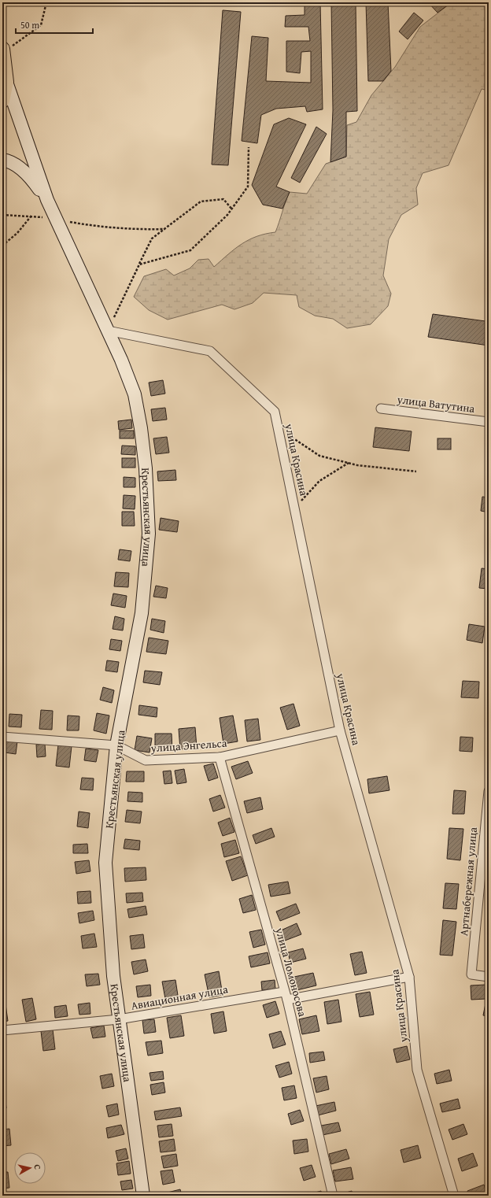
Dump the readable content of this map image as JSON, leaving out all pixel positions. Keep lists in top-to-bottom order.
{
  "streets": {
    "street": [
      "улица Ватутина",
      "улица Красина",
      "Крестьянская улица",
      "улица Энгельса",
      "Артнабережная улица",
      "улица Ломоносова",
      "Авиационная улица"
    ]
  },
  "crossings": [
    ["улица Красина", "Крестьянская улица"],
    ["улица Красина", "улица Энгельса"],
    ["улица Красина", "Авиационная улица"],
    ["Крестьянская улица", "улица Энгельса"],
    ["Крестьянская улица", "Авиационная улица"],
    ["улица Энгельса", "улица Ломоносова"],
    ["улица Ломоносова", "Авиационная улица"]
  ],
  "scale_bar": "50 m",
  "north": "right"
}
